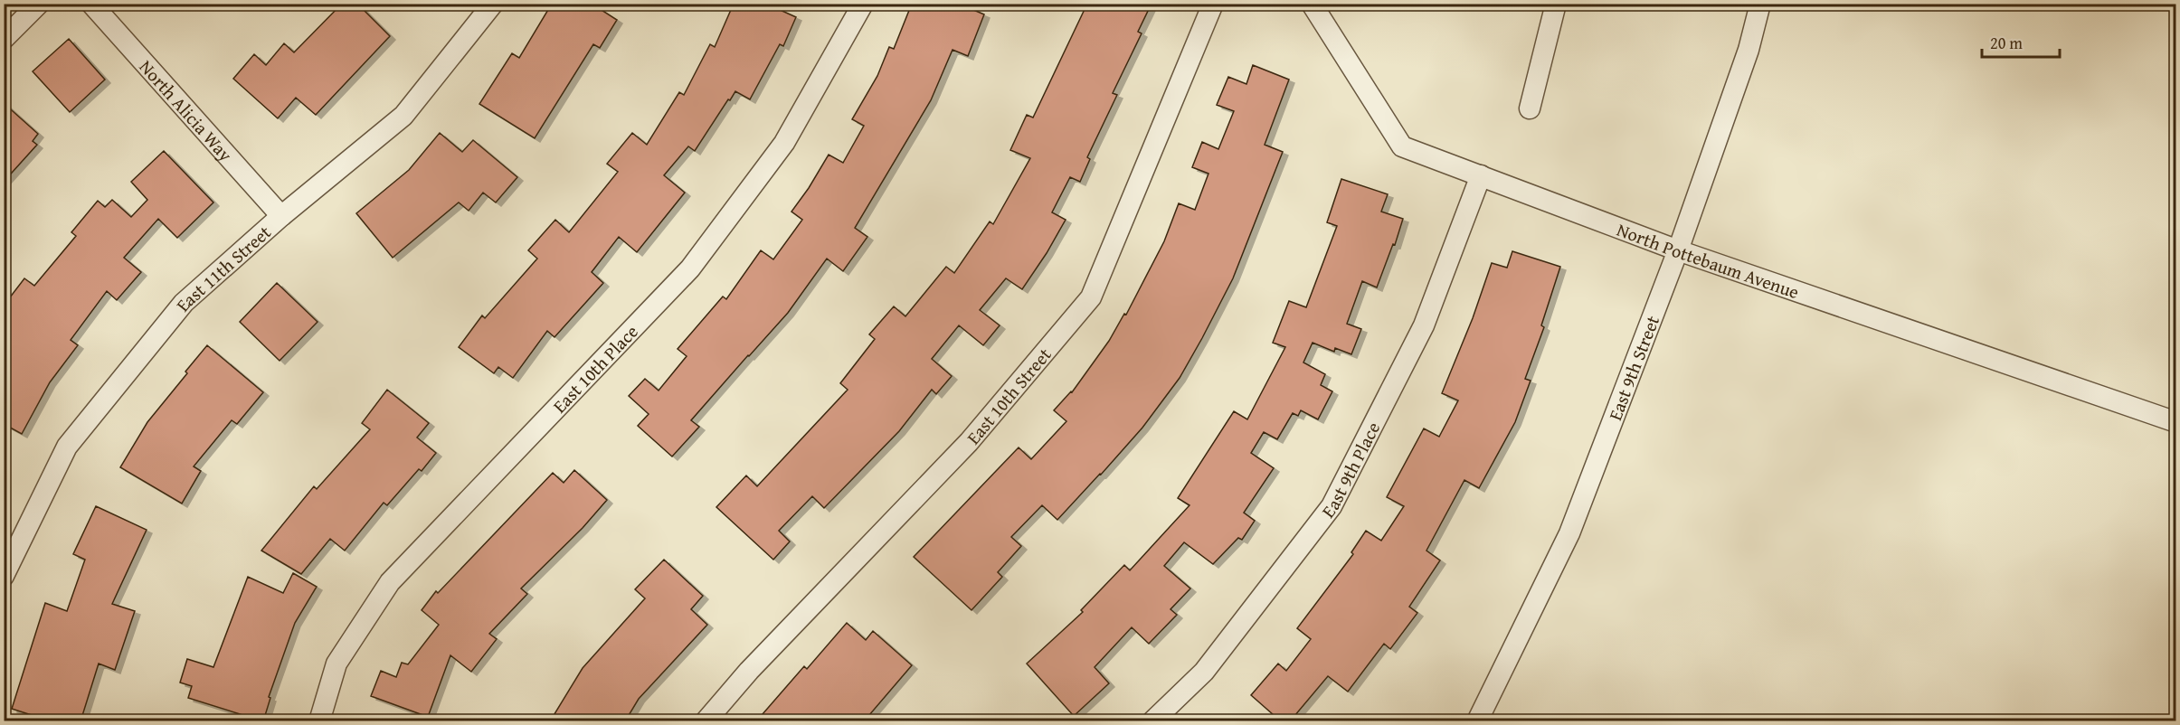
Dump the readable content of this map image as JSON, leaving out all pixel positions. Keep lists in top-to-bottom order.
{
  "streets": {
    "street": [
      "North Alicia Way",
      "North Pottebaum Avenue",
      "East 11th Street",
      "East 10th Place",
      "East 9th Street",
      "East 10th Street",
      "East 9th Place"
    ]
  },
  "crossings": [
    ["North Alicia Way", "East 11th Street"],
    ["North Pottebaum Avenue", "East 9th Street"],
    ["North Pottebaum Avenue", "East 9th Place"]
  ],
  "scale_bar": "20 m"
}
